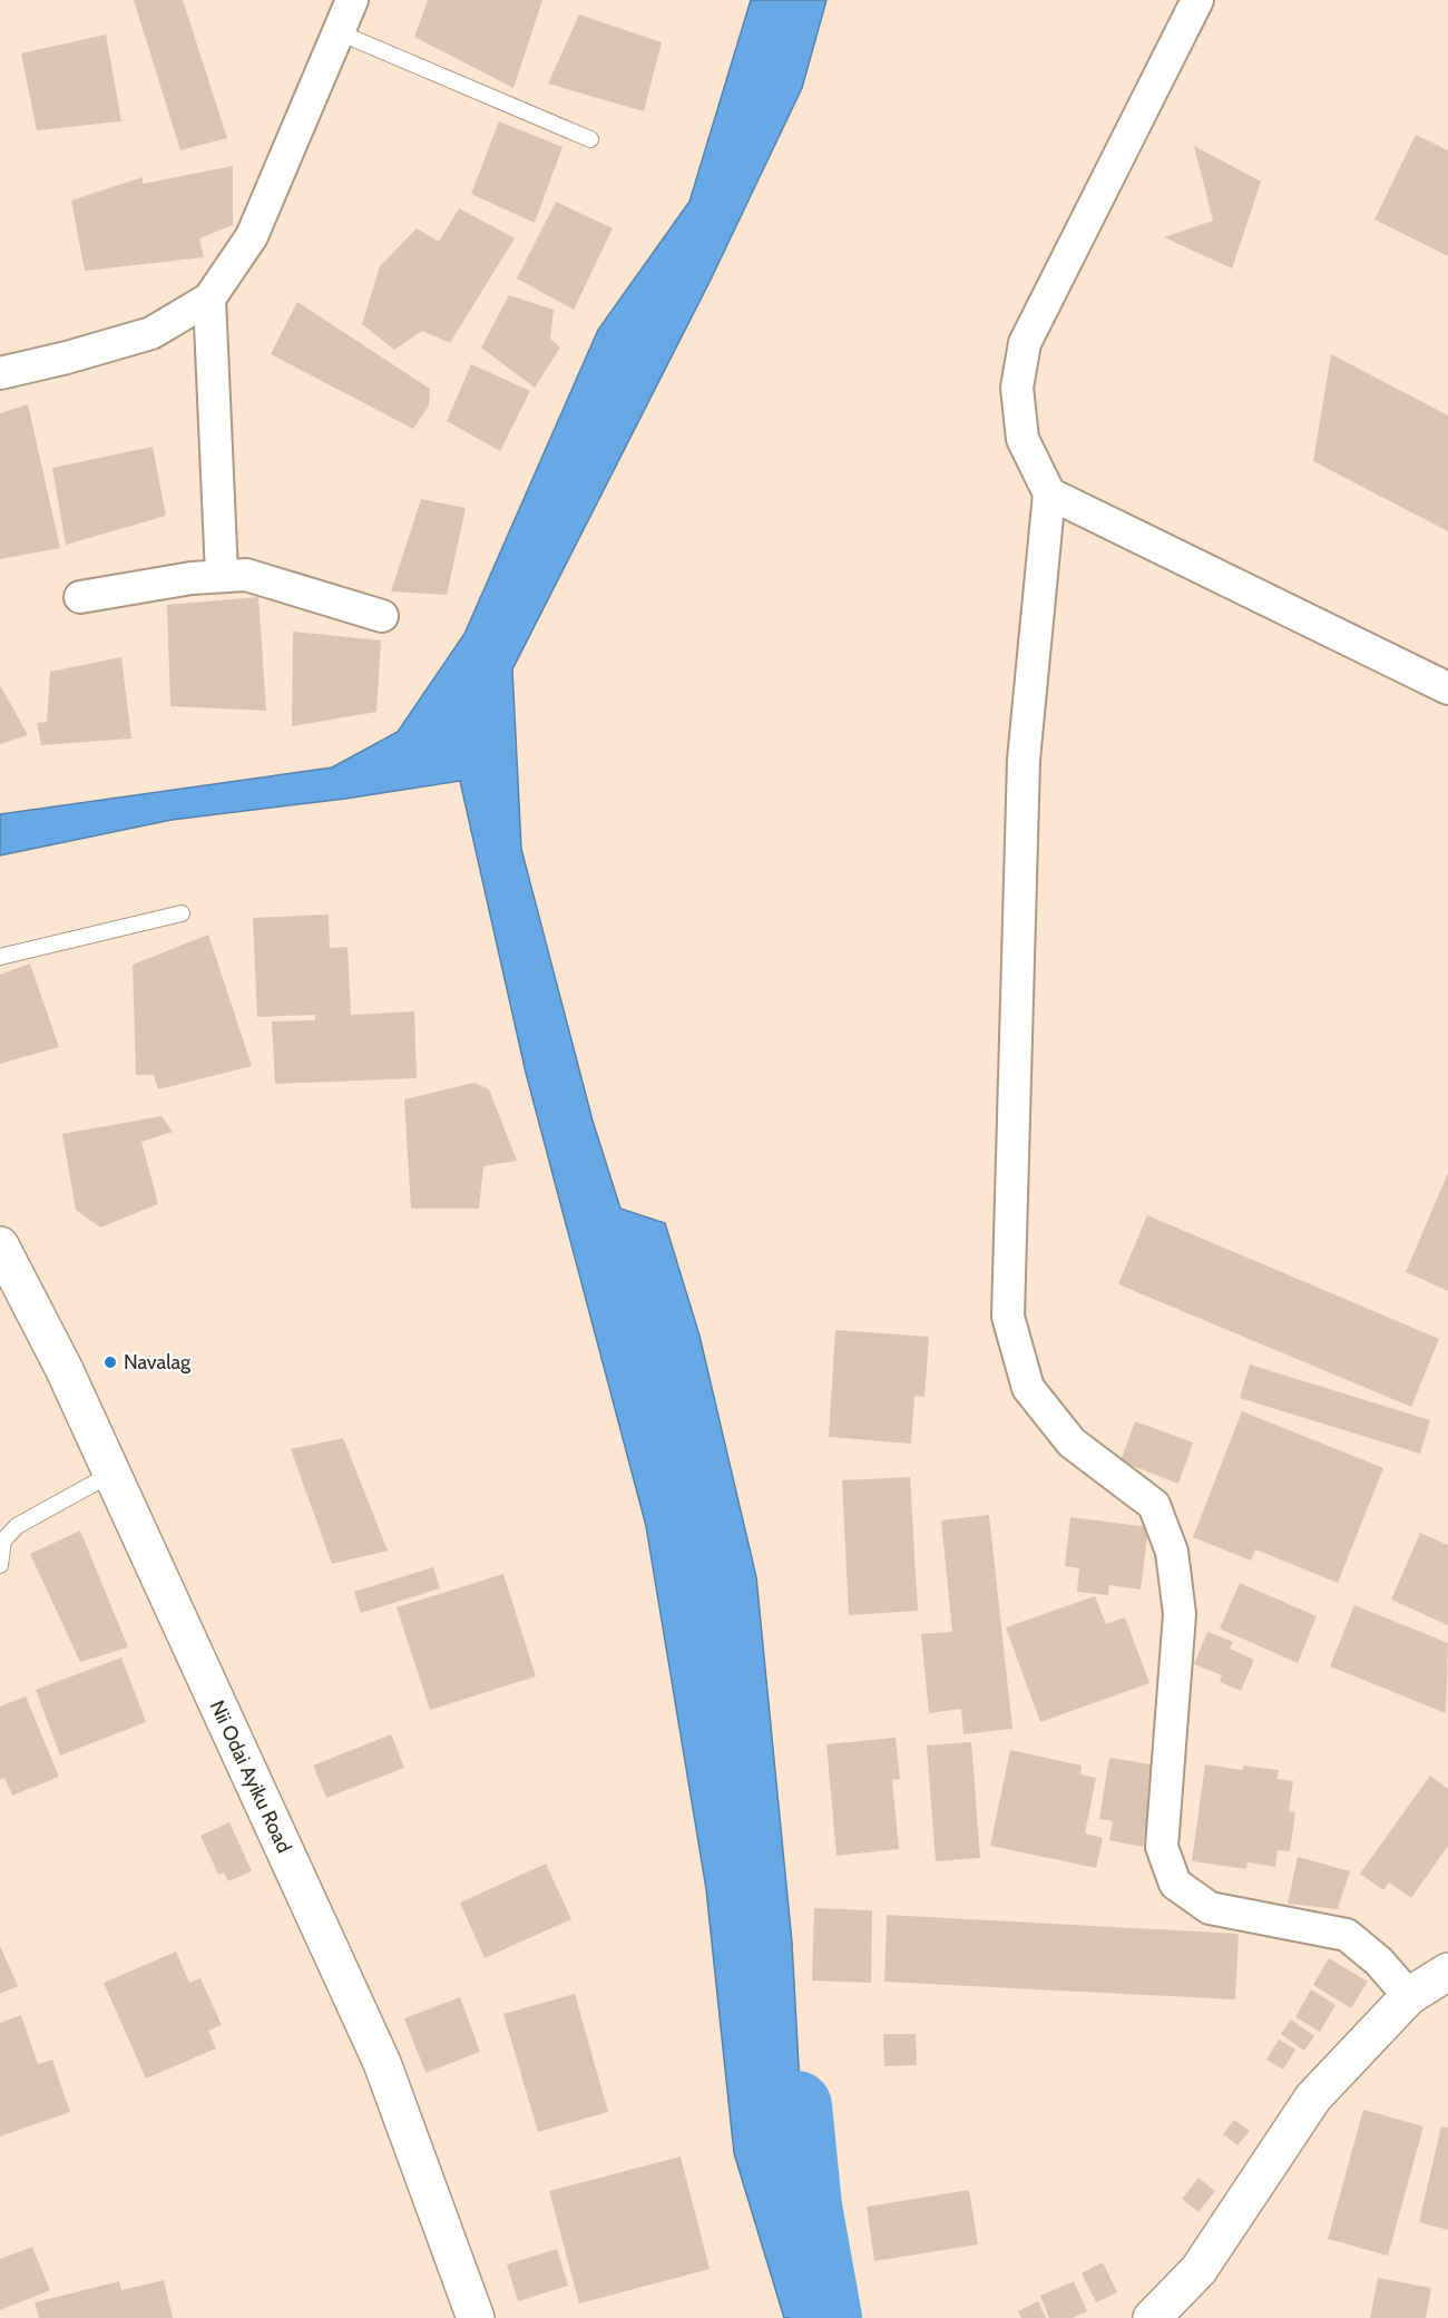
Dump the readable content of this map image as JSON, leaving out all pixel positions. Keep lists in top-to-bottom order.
{
  "streets": {
    "street": ["Nii Odai Ayiku Road"]
  },
  "places": ["Navalag"]
}
